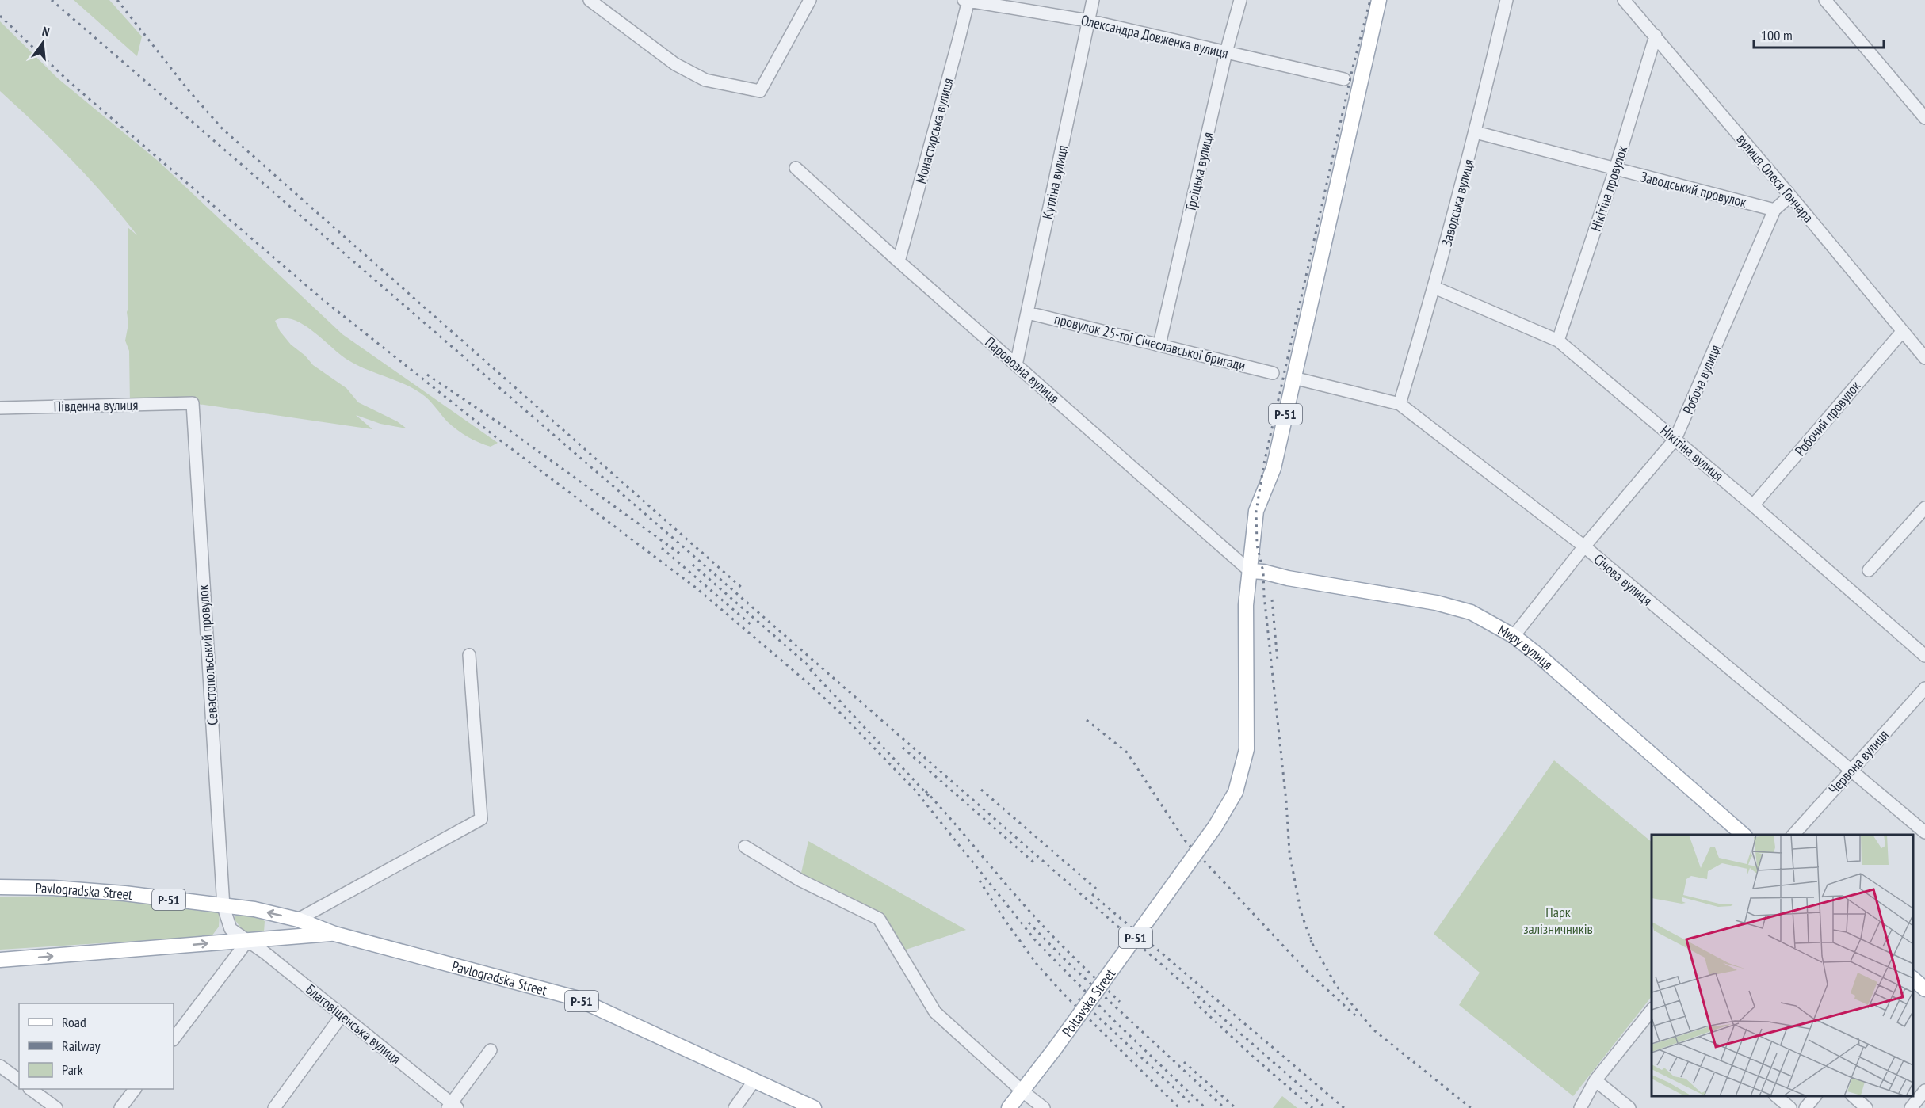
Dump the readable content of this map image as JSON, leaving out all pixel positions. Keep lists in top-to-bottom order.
{
  "streets": {
    "main road": [
      "Р-51",
      "Миру вулиця",
      "Pavlogradska Street",
      "Poltavska Street"
    ],
    "street": [
      "Олександра Довженка вулиця",
      "Монастирська вулиця",
      "Троїцька вулиця",
      "вулиця Олеся Гончара",
      "Кутліна вулиця",
      "Нікітіна провулок",
      "Заводський провулок",
      "Заводська вулиця",
      "провулок 25-тої Січеславської бригади",
      "Паровозна вулиця",
      "Робоча вулиця",
      "Південна вулиця",
      "Робочий провулок",
      "Нікітіна вулиця",
      "Січова вулиця",
      "Севастопольський провулок",
      "Червона вулиця",
      "Благовіщенська вулиця"
    ]
  },
  "crossings": [
    ["Олександра Довженка вулиця", "Монастирська вулиця"],
    ["Олександра Довженка вулиця", "Троїцька вулиця"],
    ["Олександра Довженка вулиця", "Кутліна вулиця"],
    ["Монастирська вулиця", "Паровозна вулиця"],
    ["Троїцька вулиця", "провулок 25-тої Січеславської бригади"],
    ["вулиця Олеся Гончара", "Нікітіна провулок"],
    ["вулиця Олеся Гончара", "Робоча вулиця"],
    ["вулиця Олеся Гончара", "Робочий провулок"],
    ["Кутліна вулиця", "провулок 25-тої Січеславської бригади"],
    ["Кутліна вулиця", "Паровозна вулиця"],
    ["Нікітіна провулок", "Заводський провулок"],
    ["Нікітіна провулок", "Нікітіна вулиця"],
    ["Заводський провулок", "Заводська вулиця"],
    ["Заводський провулок", "Робоча вулиця"],
    ["Заводська вулиця", "Нікітіна вулиця"],
    ["Заводська вулиця", "Січова вулиця"],
    ["Паровозна вулиця", "Р-51"],
    ["Паровозна вулиця", "Миру вулиця"],
    ["Паровозна вулиця", "Poltavska Street"],
    ["Робоча вулиця", "Нікітіна вулиця"],
    ["Робоча вулиця", "Січова вулиця"],
    ["Робоча вулиця", "Миру вулиця"],
    ["Південна вулиця", "Севастопольський провулок"],
    ["Р-51", "Січова вулиця"],
    ["Р-51", "Миру вулиця"],
    ["Р-51", "Poltavska Street"],
    ["Робочий провулок", "Нікітіна вулиця"],
    ["Січова вулиця", "Червона вулиця"],
    ["Миру вулиця", "Poltavska Street"],
    ["Севастопольський провулок", "Pavlogradska Street"],
    ["Севастопольський провулок", "Благовіщенська вулиця"],
    ["Pavlogradska Street", "Благовіщенська вулиця"]
  ],
  "parks": ["Парк залізничників"],
  "legend": ["Road", "Railway", "Park"],
  "scale_bar": "100 m",
  "north": "top"
}
